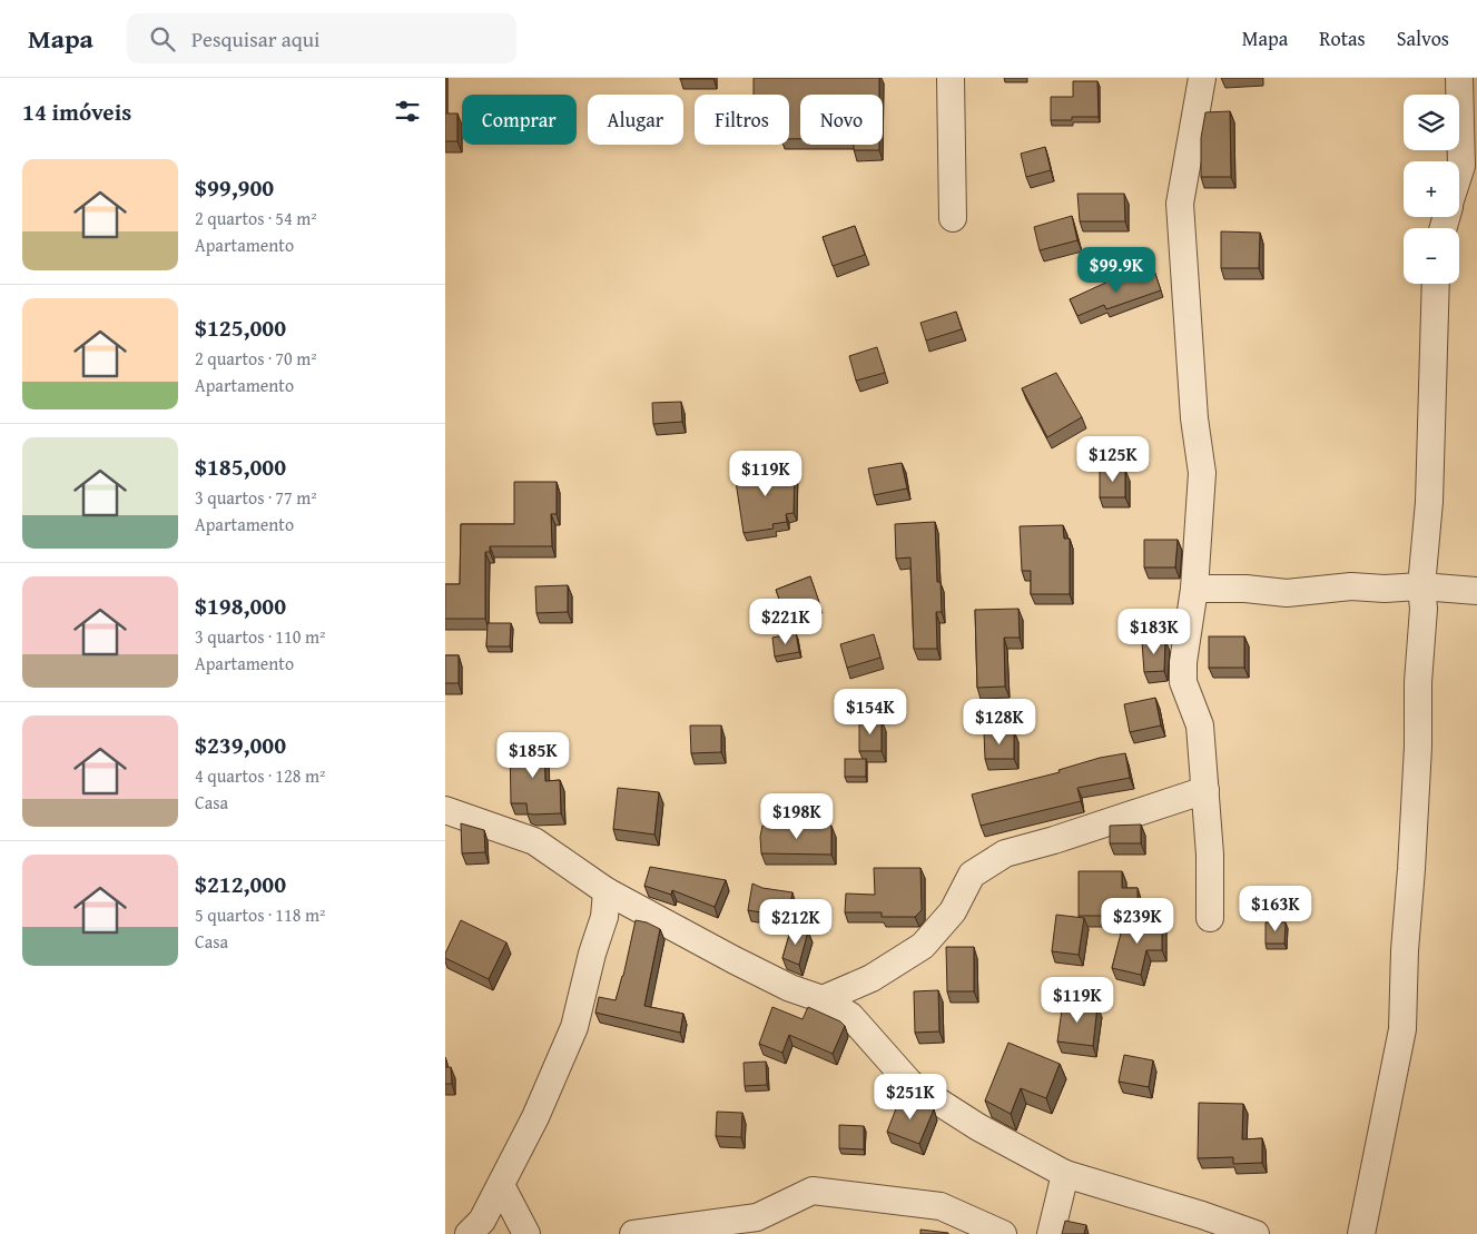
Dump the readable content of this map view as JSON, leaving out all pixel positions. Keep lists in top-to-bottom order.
{
  "page": {
    "header": "Mapa",
    "search": "Pesquisar aqui",
    "nav": ["Mapa", "Rotas", "Salvos"],
    "heading": "14 imóveis",
    "map_buttons": ["+", "−"],
    "chip": [
      "Comprar",
      "Alugar",
      "Filtros",
      "Novo"
    ],
    "list": [
      {
        "name": "$99,900",
        "note": "2 quartos · 54 m² · Apartamento"
      },
      {
        "name": "$125,000",
        "note": "2 quartos · 70 m² · Apartamento"
      },
      {
        "name": "$185,000",
        "note": "3 quartos · 77 m² · Apartamento"
      },
      {
        "name": "$198,000",
        "note": "3 quartos · 110 m² · Apartamento"
      },
      {
        "name": "$239,000",
        "note": "4 quartos · 128 m² · Casa"
      },
      {
        "name": "$212,000",
        "note": "5 quartos · 118 m² · Casa"
      }
    ],
    "price": [
      "$99.9K",
      "$125K",
      "$119K",
      "$221K",
      "$183K",
      "$154K",
      "$128K",
      "$185K",
      "$198K",
      "$163K",
      "$239K",
      "$212K",
      "$119K",
      "$251K"
    ]
  }
}
